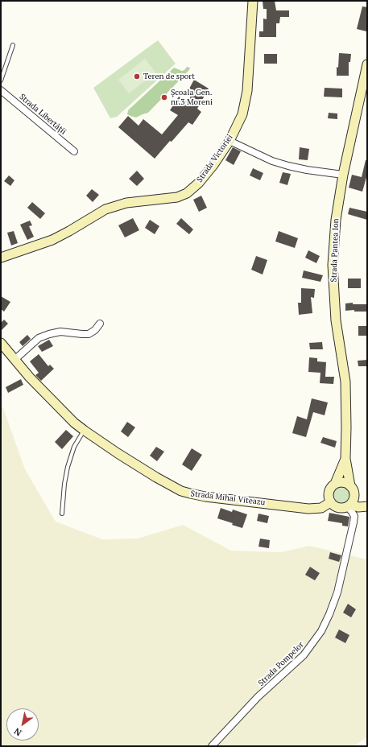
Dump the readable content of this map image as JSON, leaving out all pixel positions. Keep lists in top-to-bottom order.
{
  "streets": {
    "street": [
      "Strada Libertății",
      "Strada Victoriei",
      "Strada Pantea Ion",
      "Strada Mihai Viteazu",
      "Strada Pompelor"
    ]
  },
  "crossings": [
    ["Strada Pantea Ion", "Strada Mihai Viteazu"],
    ["Strada Pantea Ion", "Strada Pompelor"],
    ["Strada Mihai Viteazu", "Strada Pompelor"]
  ],
  "places": ["Teren de sport", "Școala Gen. nr.3 Moreni"],
  "north": "bottom left"
}
